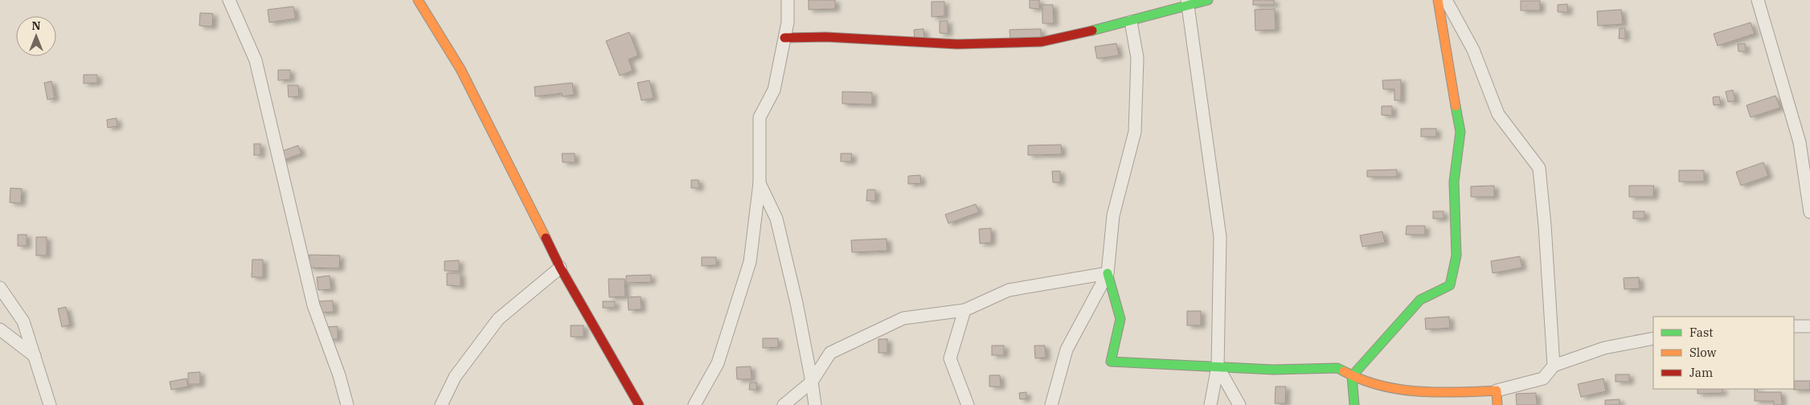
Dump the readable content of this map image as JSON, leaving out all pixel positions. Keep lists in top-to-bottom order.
{
  "legend": ["Fast", "Slow", "Jam"],
  "north": "top"
}
